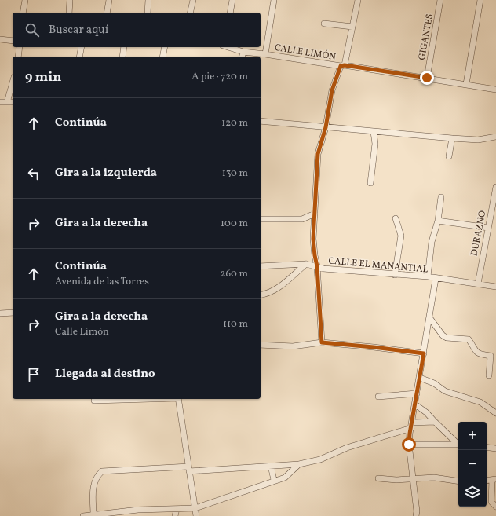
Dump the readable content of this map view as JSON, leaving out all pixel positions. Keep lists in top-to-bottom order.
{
  "streets": {
    "street": [
      "GIGANTES",
      "CALLE LIMÓN",
      "DURAZNO",
      "CALLE EL MANANTIAL"
    ]
  },
  "crossings": [
    ["GIGANTES", "CALLE LIMÓN"],
    ["DURAZNO", "CALLE EL MANANTIAL"]
  ],
  "page": {
    "search": "Buscar aquí",
    "heading": ["9 min", "A pie · 720 m"],
    "list": [
      ["Continúa", "120 m"],
      ["Gira a la izquierda", "130 m"],
      ["Gira a la derecha", "100 m"],
      ["Continúa", "Avenida de las Torres", "260 m"],
      ["Gira a la derecha", "Calle Limón", "110 m"],
      "Llegada al destino"
    ],
    "map_buttons": ["+", "−"]
  }
}
